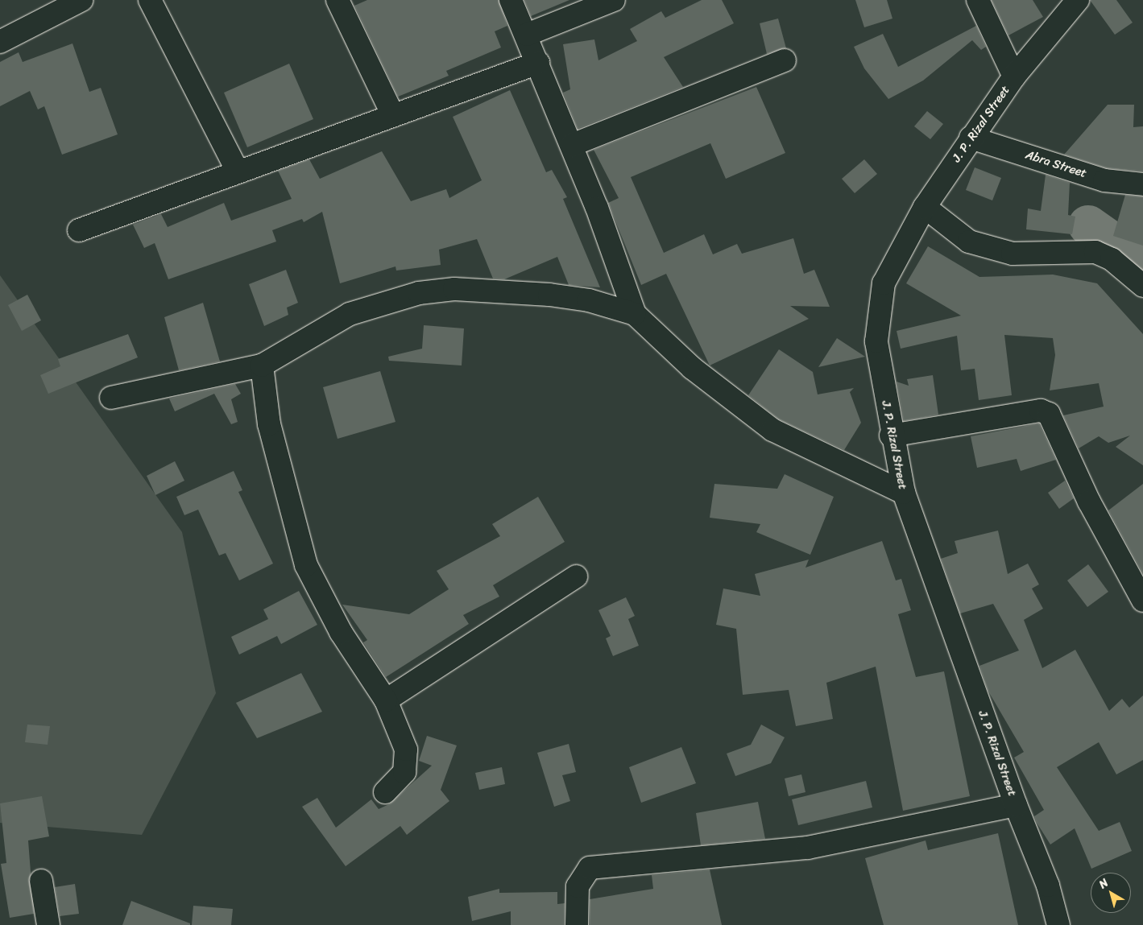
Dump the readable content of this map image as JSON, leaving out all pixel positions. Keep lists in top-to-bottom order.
{
  "streets": {
    "street": ["J. P. Rizal Street", "Abra Street"]
  },
  "crossings": [
    ["J. P. Rizal Street", "Abra Street"]
  ],
  "north": "top left"
}
